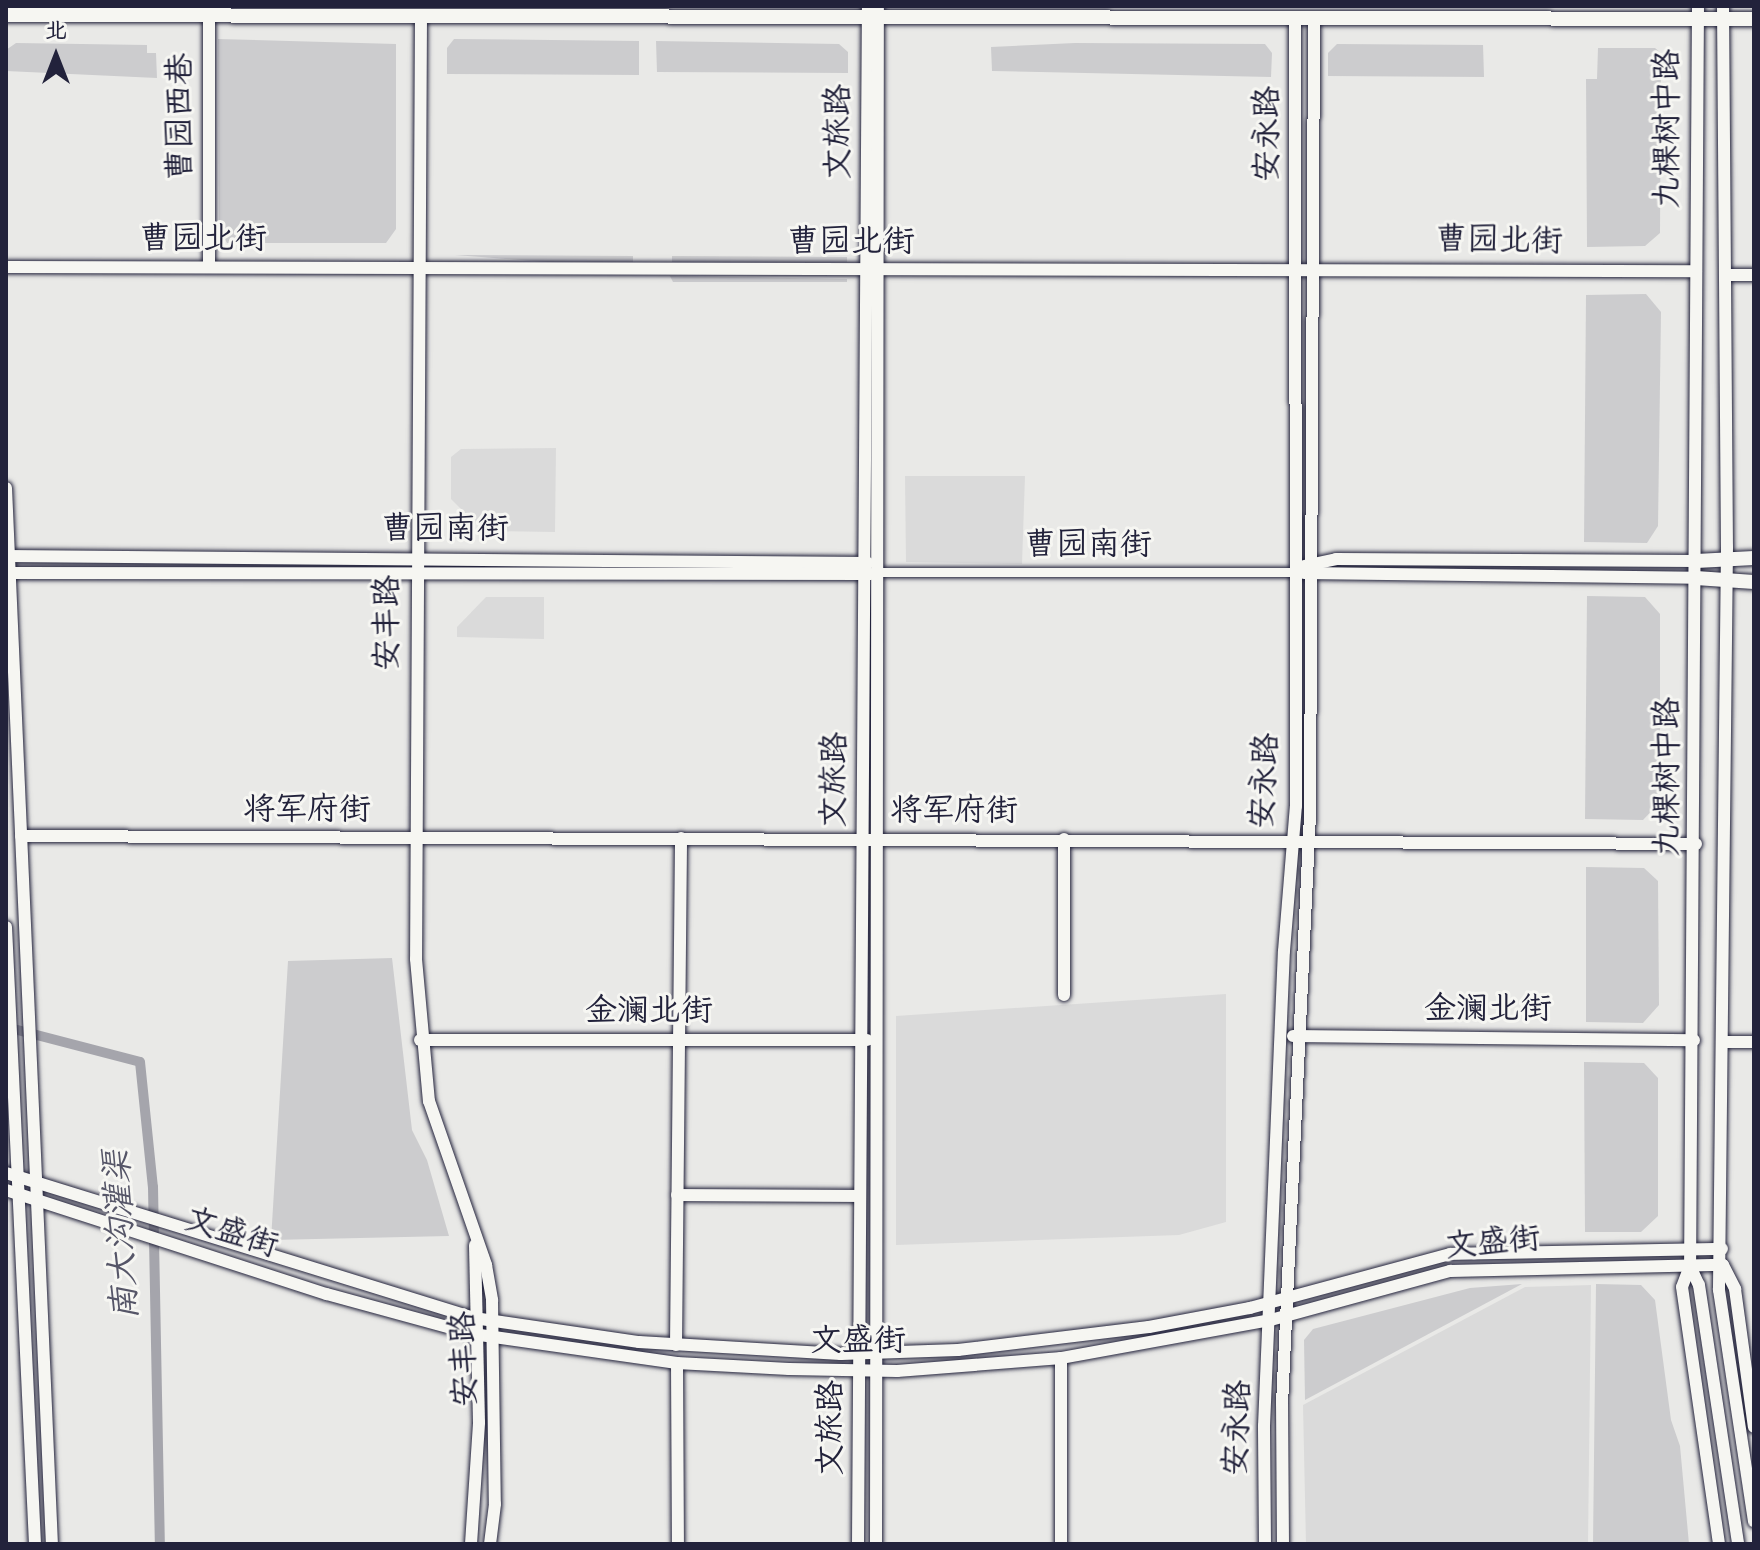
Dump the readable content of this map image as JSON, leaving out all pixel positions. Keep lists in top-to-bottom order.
{
  "streets": {
    "main road": [
      "曹园西巷",
      "九棵树中路",
      "文旅路",
      "安永路",
      "曹园北街",
      "曹园南街",
      "安丰路",
      "将军府街",
      "金澜北街",
      "文盛街"
    ]
  },
  "crossings": [
    ["曹园西巷", "曹园北街"],
    ["九棵树中路", "曹园北街"],
    ["九棵树中路", "曹园南街"],
    ["九棵树中路", "将军府街"],
    ["九棵树中路", "金澜北街"],
    ["九棵树中路", "文盛街"],
    ["文旅路", "曹园北街"],
    ["文旅路", "曹园南街"],
    ["文旅路", "将军府街"],
    ["文旅路", "金澜北街"],
    ["文旅路", "文盛街"],
    ["安永路", "曹园北街"],
    ["安永路", "曹园南街"],
    ["安永路", "将军府街"],
    ["安永路", "金澜北街"],
    ["安永路", "文盛街"],
    ["曹园北街", "安丰路"],
    ["曹园南街", "安丰路"],
    ["安丰路", "将军府街"],
    ["安丰路", "金澜北街"],
    ["安丰路", "文盛街"]
  ],
  "water": ["南大沟灌渠"],
  "north": "top"
}
